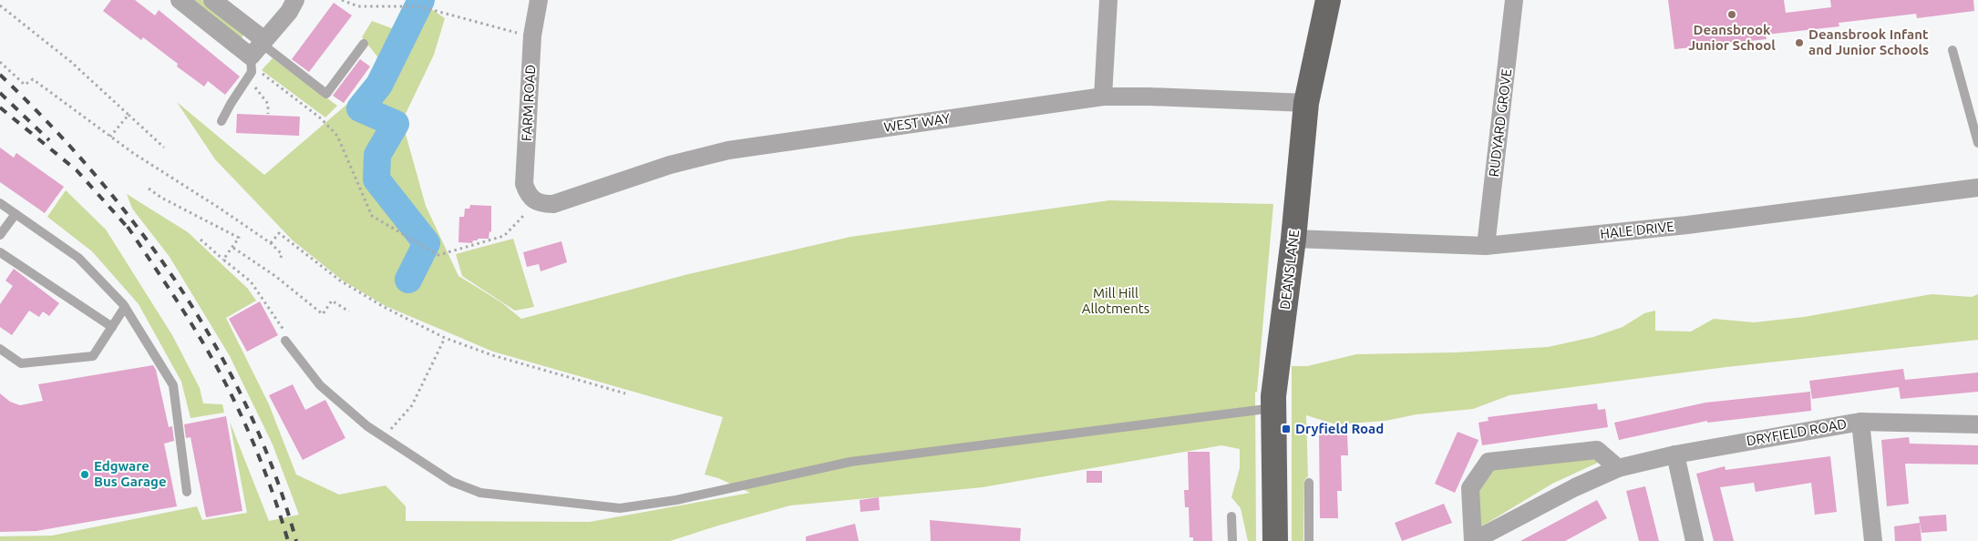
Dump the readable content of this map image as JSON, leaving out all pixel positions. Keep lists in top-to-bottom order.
{
  "streets": {
    "main road": ["DEANS LANE"],
    "street": [
      "FARM ROAD",
      "WEST WAY",
      "RUDYARD GROVE",
      "HALE DRIVE",
      "DRYFIELD ROAD"
    ]
  },
  "crossings": [
    ["FARM ROAD", "WEST WAY"],
    ["WEST WAY", "DEANS LANE"],
    ["RUDYARD GROVE", "HALE DRIVE"],
    ["HALE DRIVE", "DEANS LANE"]
  ],
  "parks": ["Mill Hill Allotments"],
  "places": {
    "other": ["Deansbrook Junior School", "Deansbrook Infant and Junior Schools", "Edgware Bus Garage"],
    "transit": ["Dryfield Road"]
  }
}
